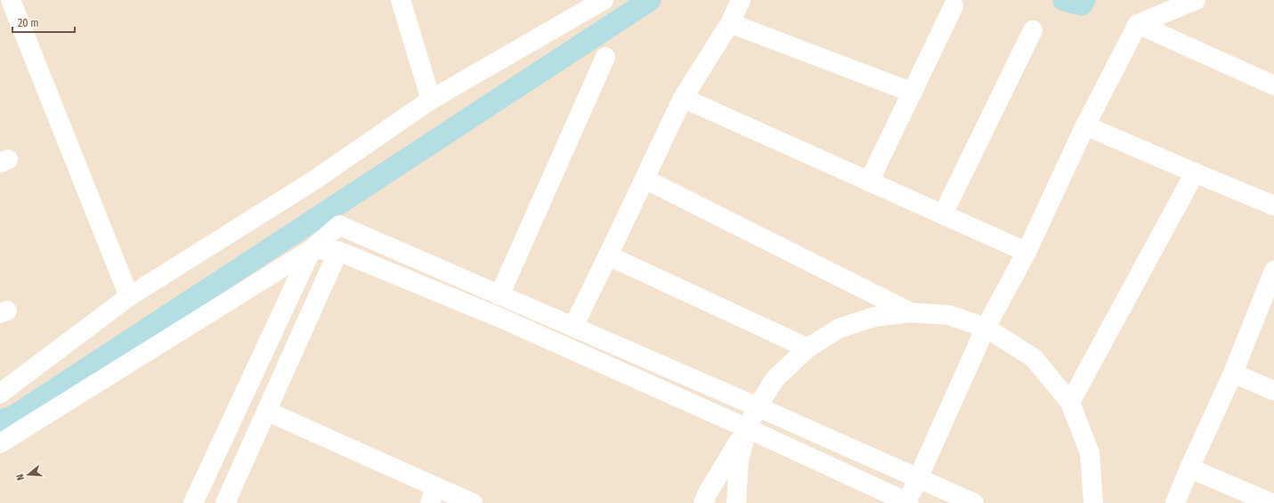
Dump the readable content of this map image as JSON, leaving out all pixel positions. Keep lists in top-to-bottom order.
{
  "scale_bar": "20 m",
  "north": "left"
}
